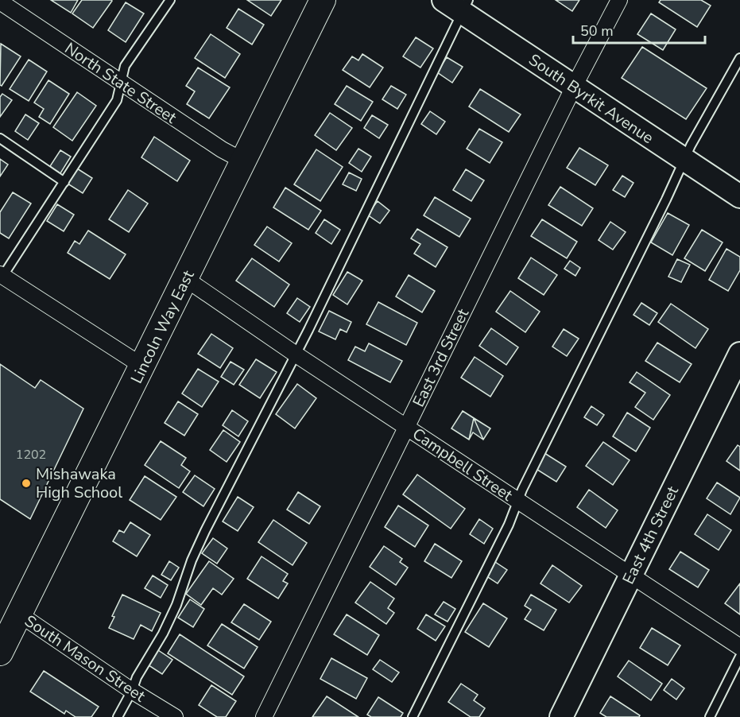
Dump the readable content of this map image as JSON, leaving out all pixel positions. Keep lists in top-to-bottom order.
{
  "streets": {
    "main road": ["Lincoln Way East"],
    "street": [
      "North State Street",
      "South Byrkit Avenue",
      "East 3rd Street",
      "Campbell Street",
      "East 4th Street",
      "South Mason Street"
    ]
  },
  "crossings": [
    ["North State Street", "Lincoln Way East"],
    ["South Byrkit Avenue", "East 3rd Street"],
    ["Lincoln Way East", "Campbell Street"],
    ["Lincoln Way East", "South Mason Street"],
    ["East 3rd Street", "Campbell Street"],
    ["Campbell Street", "East 4th Street"]
  ],
  "places": ["Mishawaka High School"],
  "house_numbers": ["1202"],
  "scale_bar": "50 m"
}
